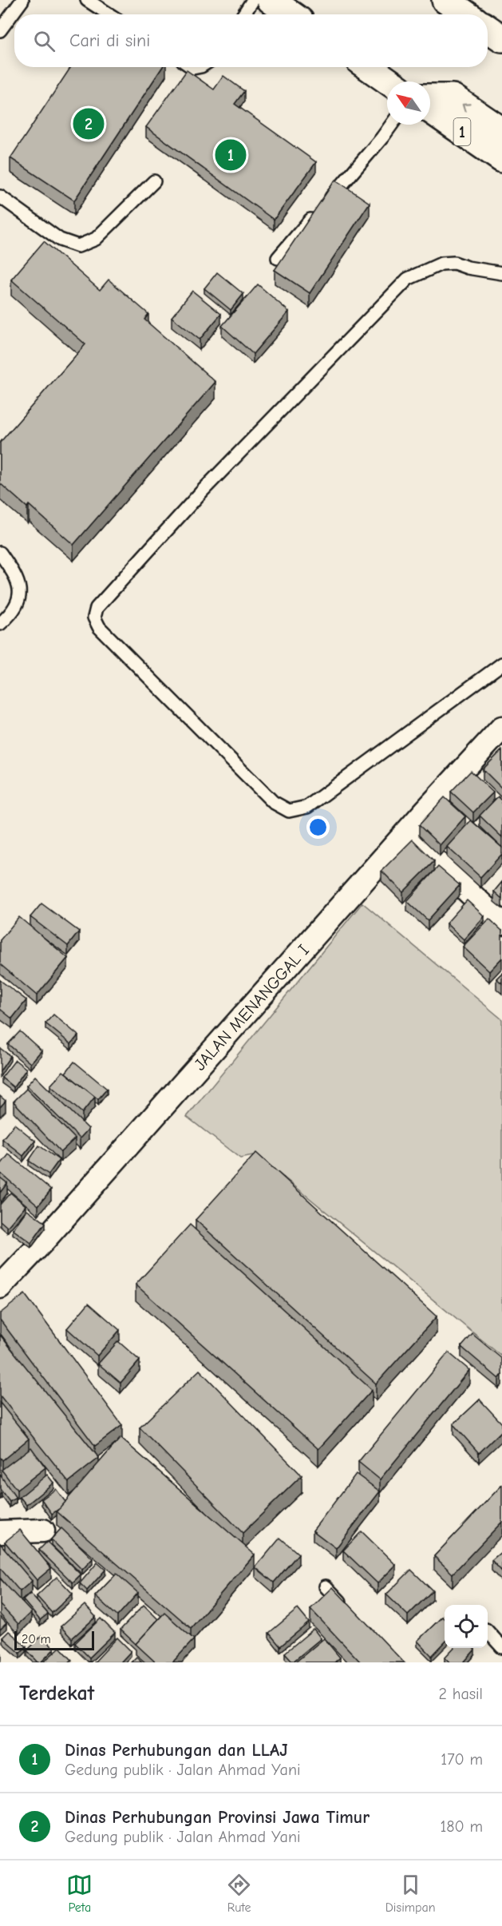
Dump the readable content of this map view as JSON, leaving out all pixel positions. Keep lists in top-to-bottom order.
{
  "streets": {
    "highway": ["1"],
    "street": ["JALAN MENANGGAL I"]
  },
  "scale_bar": "20 m",
  "north": "top left",
  "page": {
    "search": "Cari di sini",
    "pins": ["2", "1"],
    "scale": "20 m",
    "heading": ["Terdekat", "2 hasil"],
    "list": [
      {
        "mark": "1",
        "name": "Dinas Perhubungan dan LLAJ",
        "note": "Gedung publik · Jalan Ahmad Yani",
        "value": "170 m"
      },
      {
        "mark": "2",
        "name": "Dinas Perhubungan Provinsi Jawa Timur",
        "note": "Gedung publik · Jalan Ahmad Yani",
        "value": "180 m"
      }
    ],
    "nav": ["Peta", "Rute", "Disimpan"]
  }
}
